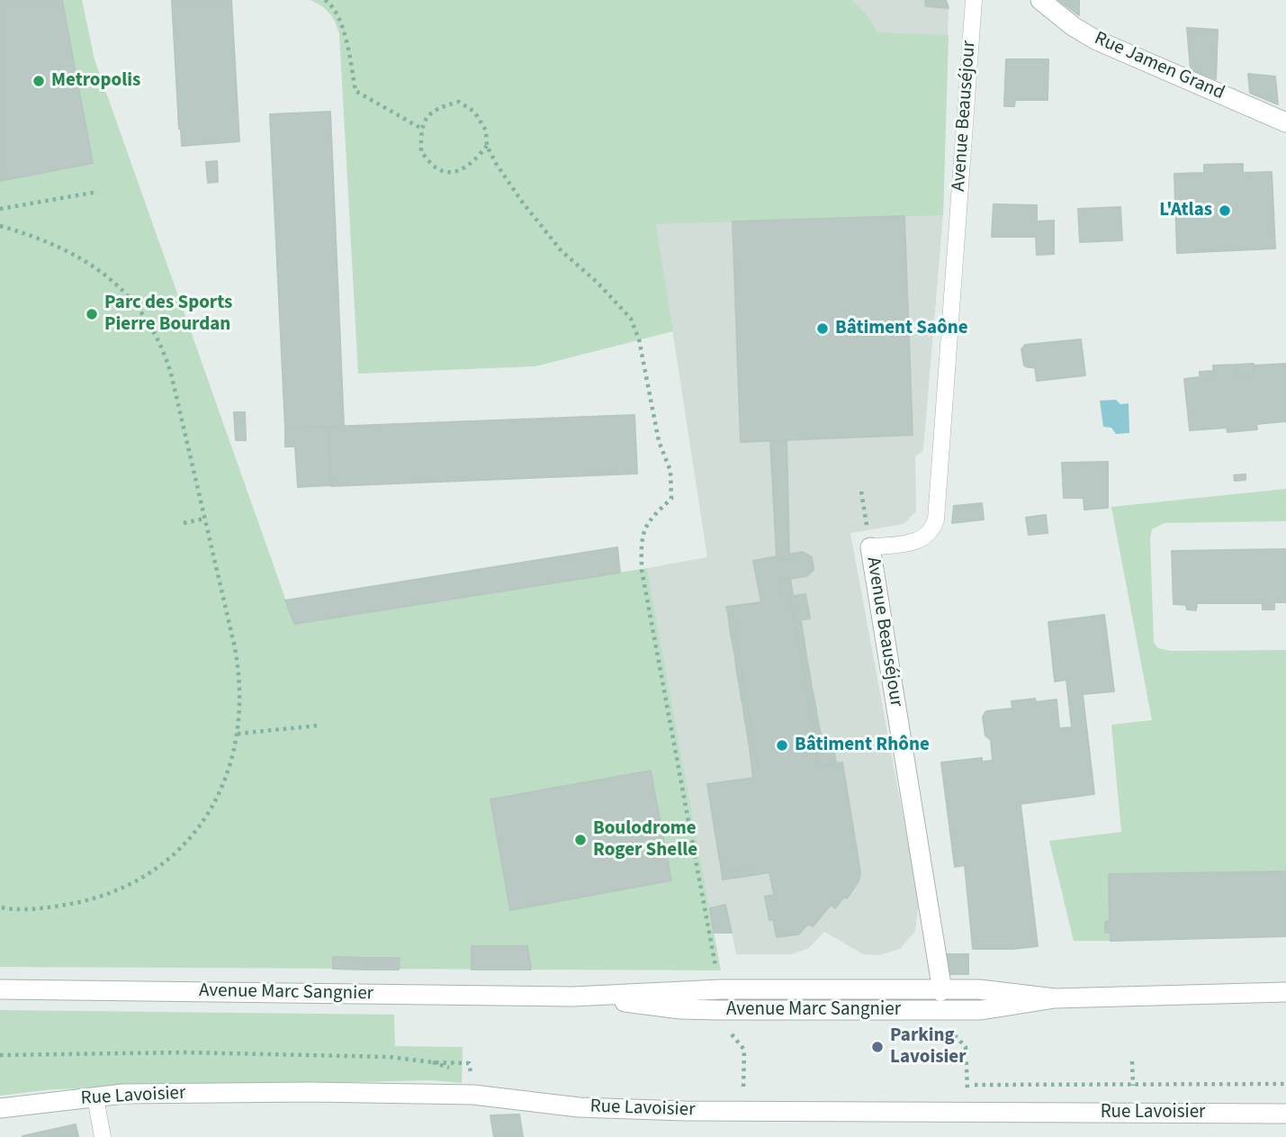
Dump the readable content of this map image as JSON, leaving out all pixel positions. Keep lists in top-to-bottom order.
{
  "streets": {
    "street": [
      "Rue Jamen Grand",
      "Avenue Beauséjour",
      "Avenue Marc Sangnier",
      "Rue Lavoisier"
    ]
  },
  "crossings": [
    ["Avenue Beauséjour", "Avenue Marc Sangnier"]
  ],
  "places": [
    "Metropolis",
    "L'Atlas",
    "Parc des Sports Pierre Bourdan",
    "Bâtiment Saône",
    "Bâtiment Rhône",
    "Boulodrome Roger Shelle",
    "Parking Lavoisier"
  ]
}
